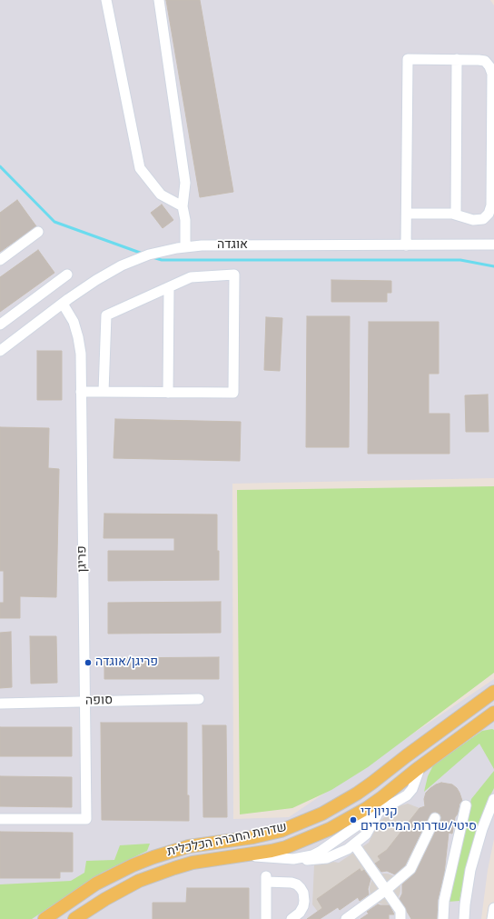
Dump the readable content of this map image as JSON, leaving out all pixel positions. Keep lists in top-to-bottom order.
{
  "streets": {
    "main road": ["שדרות החברה הכלכלית"],
    "street": ["אוגדה", "פריגן", "סופה"]
  },
  "crossings": [
    ["אוגדה", "פריגן"],
    ["פריגן", "סופה"]
  ],
  "places": ["פריגן/אוגדה", "קניון די סיטי/שדרות המייסדים"]
}
